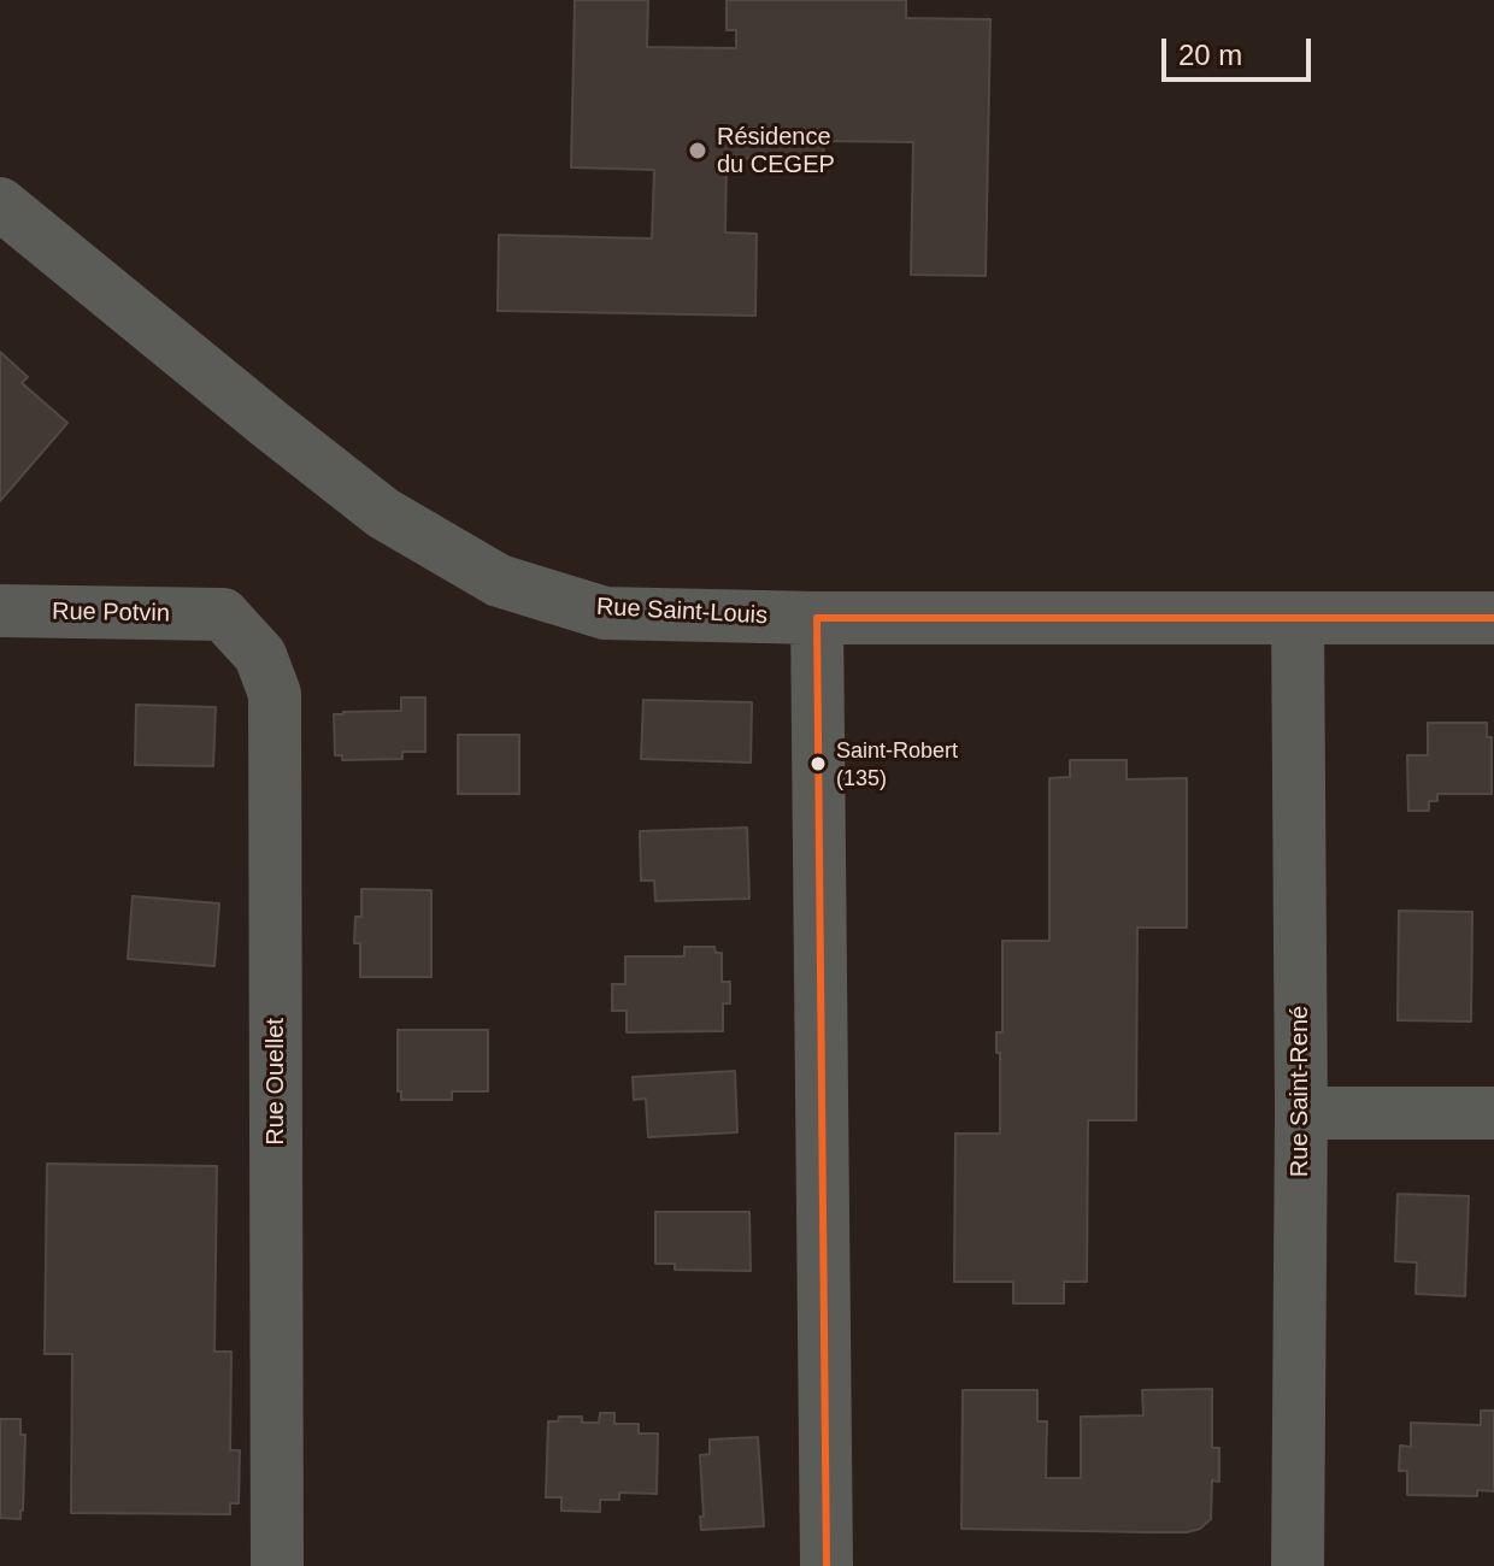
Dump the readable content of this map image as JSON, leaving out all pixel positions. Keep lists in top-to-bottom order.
{
  "streets": {
    "street": [
      "Rue Saint-Louis",
      "Rue Potvin",
      "Rue Ouellet",
      "Rue Saint-René"
    ]
  },
  "crossings": [
    ["Rue Saint-Louis", "Rue Saint-René"],
    ["Rue Potvin", "Rue Ouellet"]
  ],
  "places": ["Résidence du CEGEP", "Saint-Robert (135)"],
  "scale_bar": "20 m"
}
